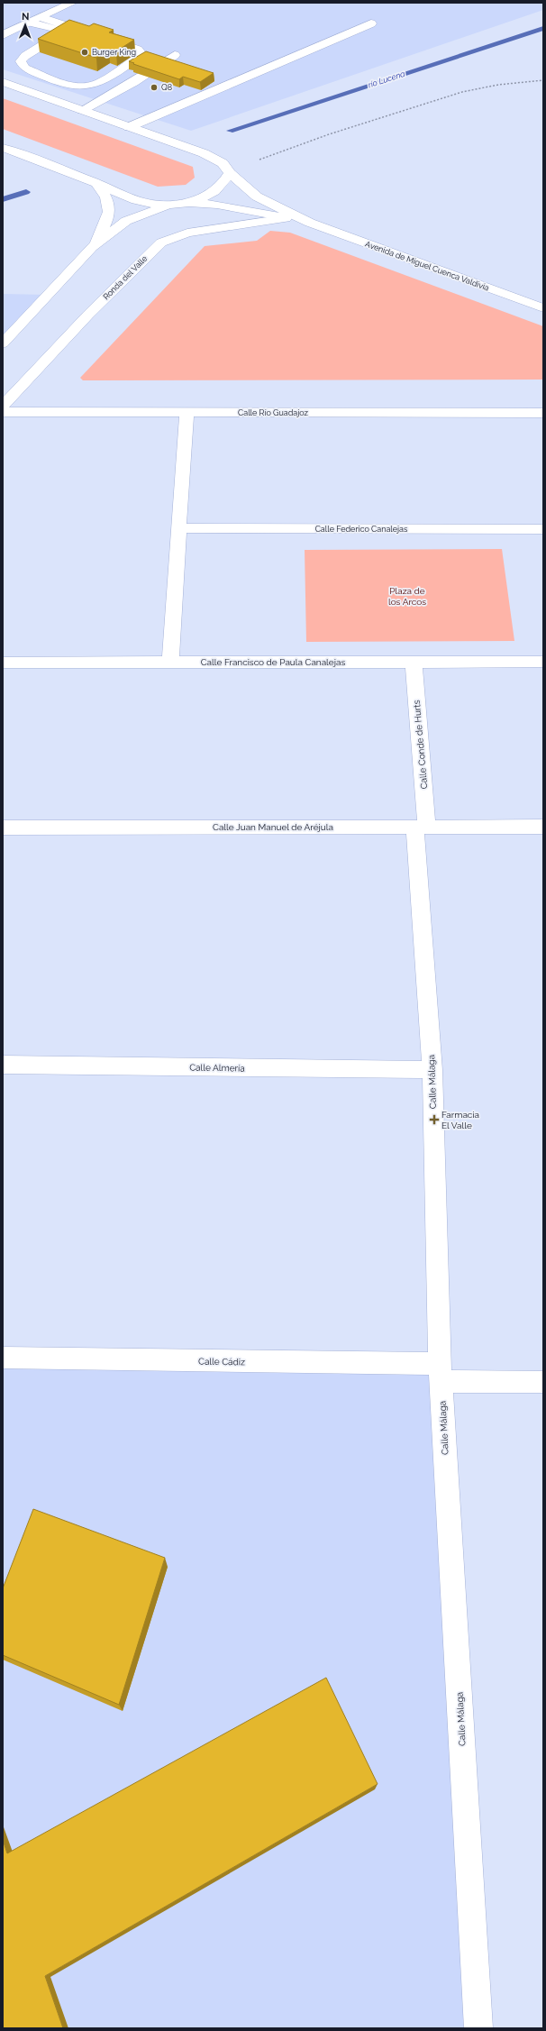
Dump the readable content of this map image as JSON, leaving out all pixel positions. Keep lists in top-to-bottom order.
{
  "streets": {
    "street": [
      "Avenida de Miguel Cuenca Valdivia",
      "Ronda del Valle",
      "Calle Río Guadajoz",
      "Calle Federico Canalejas",
      "Calle Francisco de Paula Canalejas",
      "Calle Conde de Hurts",
      "Calle Juan Manuel de Aréjula",
      "Calle Almería",
      "Calle Málaga",
      "Calle Cádiz"
    ]
  },
  "crossings": [
    ["Avenida de Miguel Cuenca Valdivia", "Ronda del Valle"],
    ["Calle Francisco de Paula Canalejas", "Calle Conde de Hurts"],
    ["Calle Conde de Hurts", "Calle Juan Manuel de Aréjula"],
    ["Calle Conde de Hurts", "Calle Málaga"],
    ["Calle Juan Manuel de Aréjula", "Calle Málaga"],
    ["Calle Almería", "Calle Málaga"],
    ["Calle Málaga", "Calle Cádiz"]
  ],
  "water": ["río Lucena"],
  "parks": ["Plaza de los Arcos"],
  "places": {
    "other": ["Burger King", "Q8"],
    "health": ["Farmacia El Valle"]
  },
  "north": "top"
}
